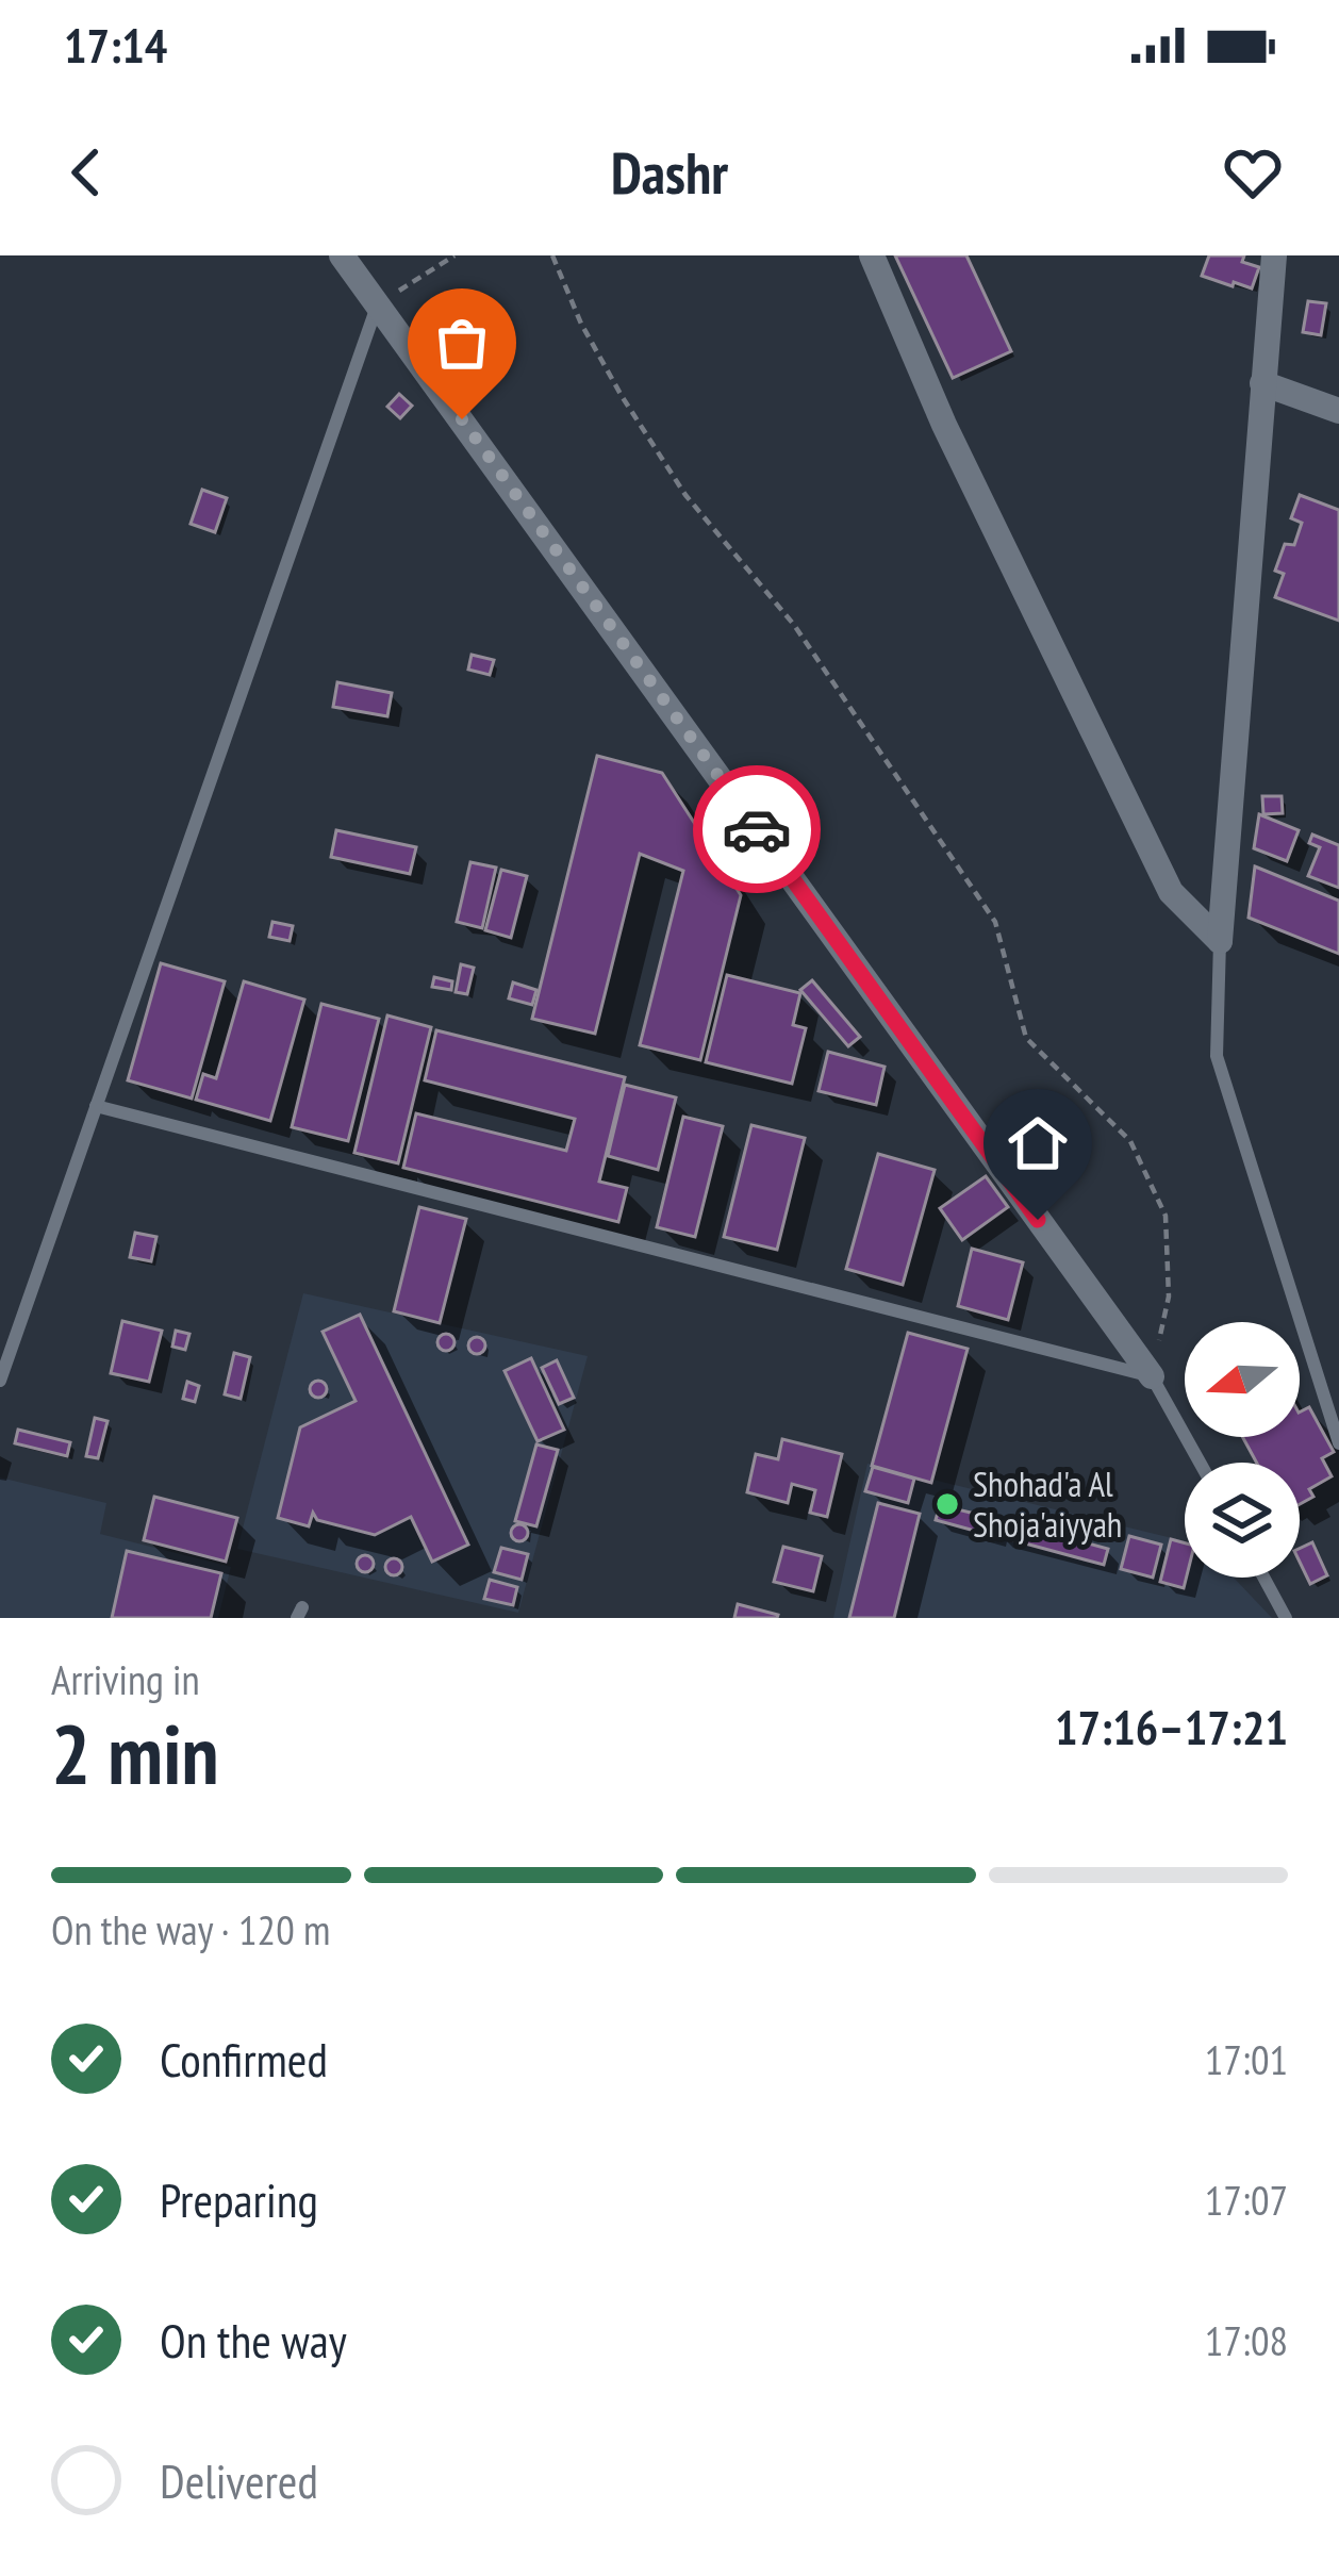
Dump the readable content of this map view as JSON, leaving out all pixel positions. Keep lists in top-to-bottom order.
{
  "places": ["Shohad'a Al Shoja'aiyyah"],
  "north": "left",
  "page": {
    "status": "17:14",
    "header": "Dashr",
    "heading": ["2 min", "Arriving in", "17:16–17:21"],
    "bar": "On the way · 120 m",
    "list": [
      ["Confirmed", "17:01"],
      ["Preparing", "17:07"],
      ["On the way", "17:08"],
      "Delivered"
    ]
  }
}
